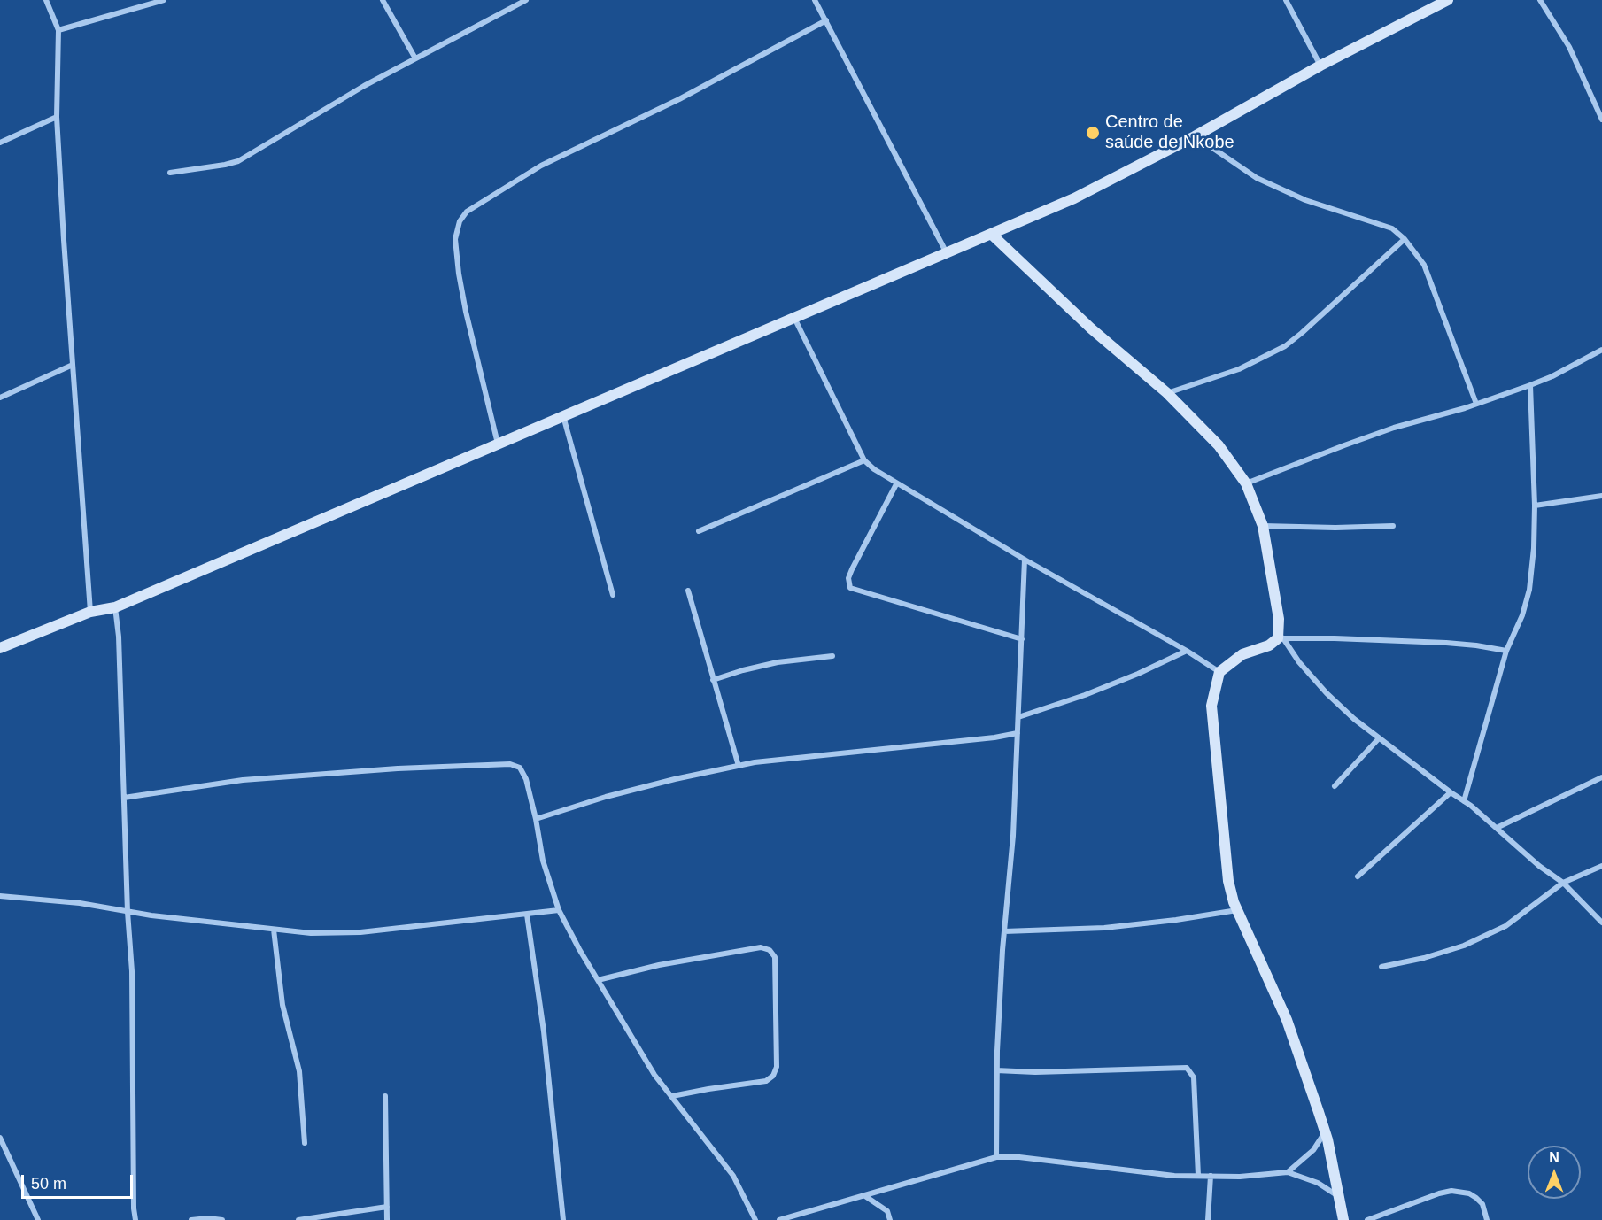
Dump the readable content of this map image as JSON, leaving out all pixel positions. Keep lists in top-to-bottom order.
{
  "places": ["Centro de saúde de Nkobe"],
  "scale_bar": "50 m",
  "north": "top"
}
